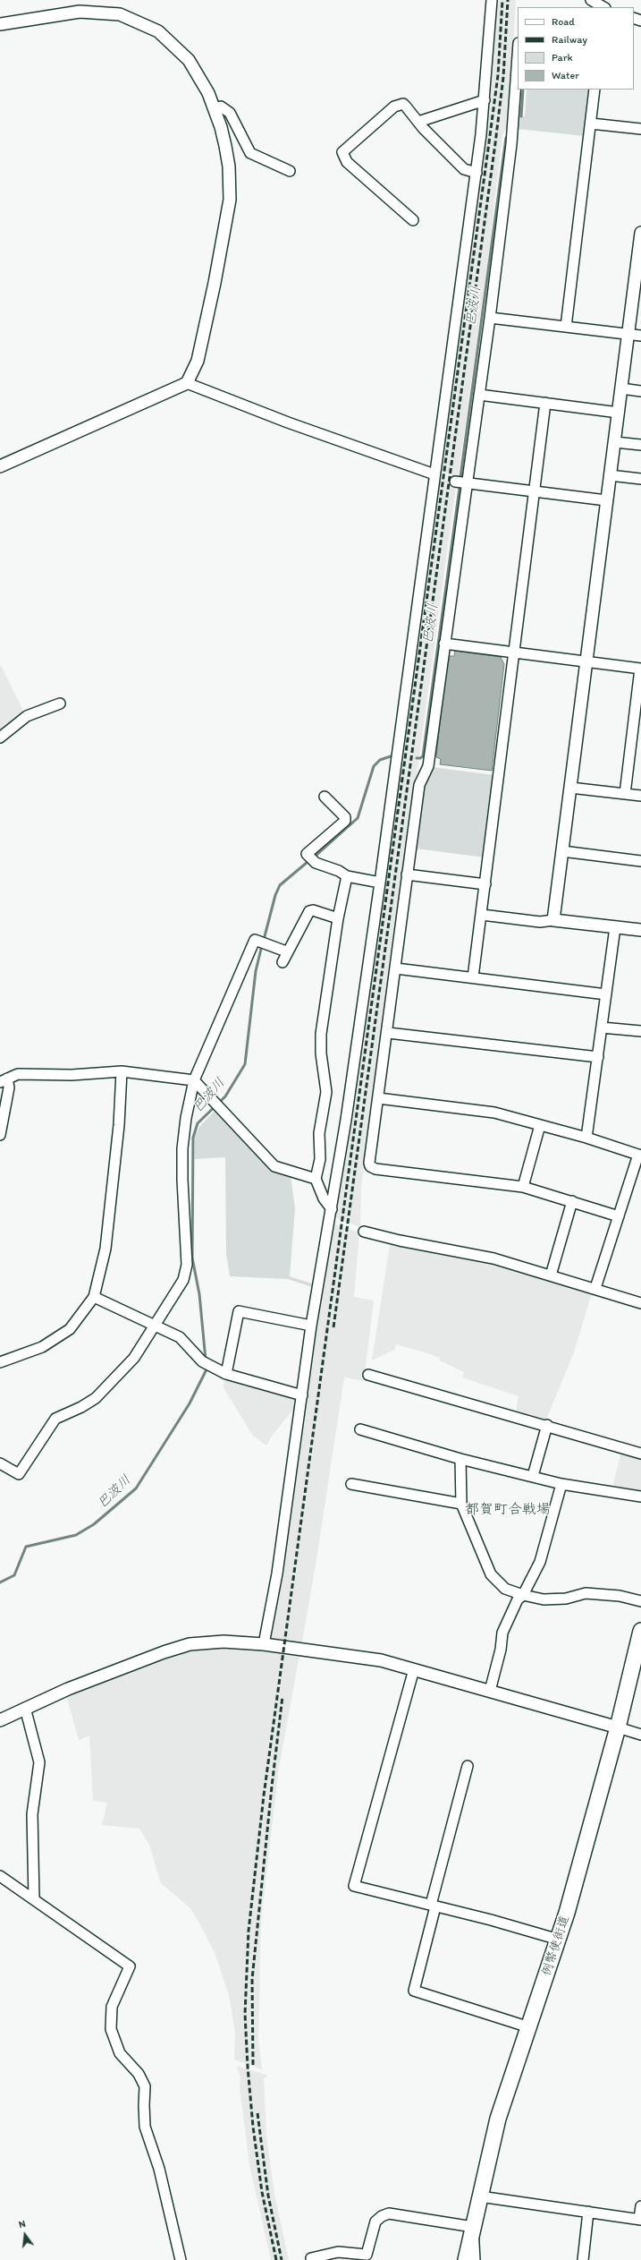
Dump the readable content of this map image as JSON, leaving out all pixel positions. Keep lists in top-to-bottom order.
{
  "streets": {
    "main road": ["例幣使街道"]
  },
  "districts": ["都賀町合戦場"],
  "water": ["巴波川"],
  "legend": [
    "Road",
    "Railway",
    "Park",
    "Water"
  ],
  "north": "top"
}
